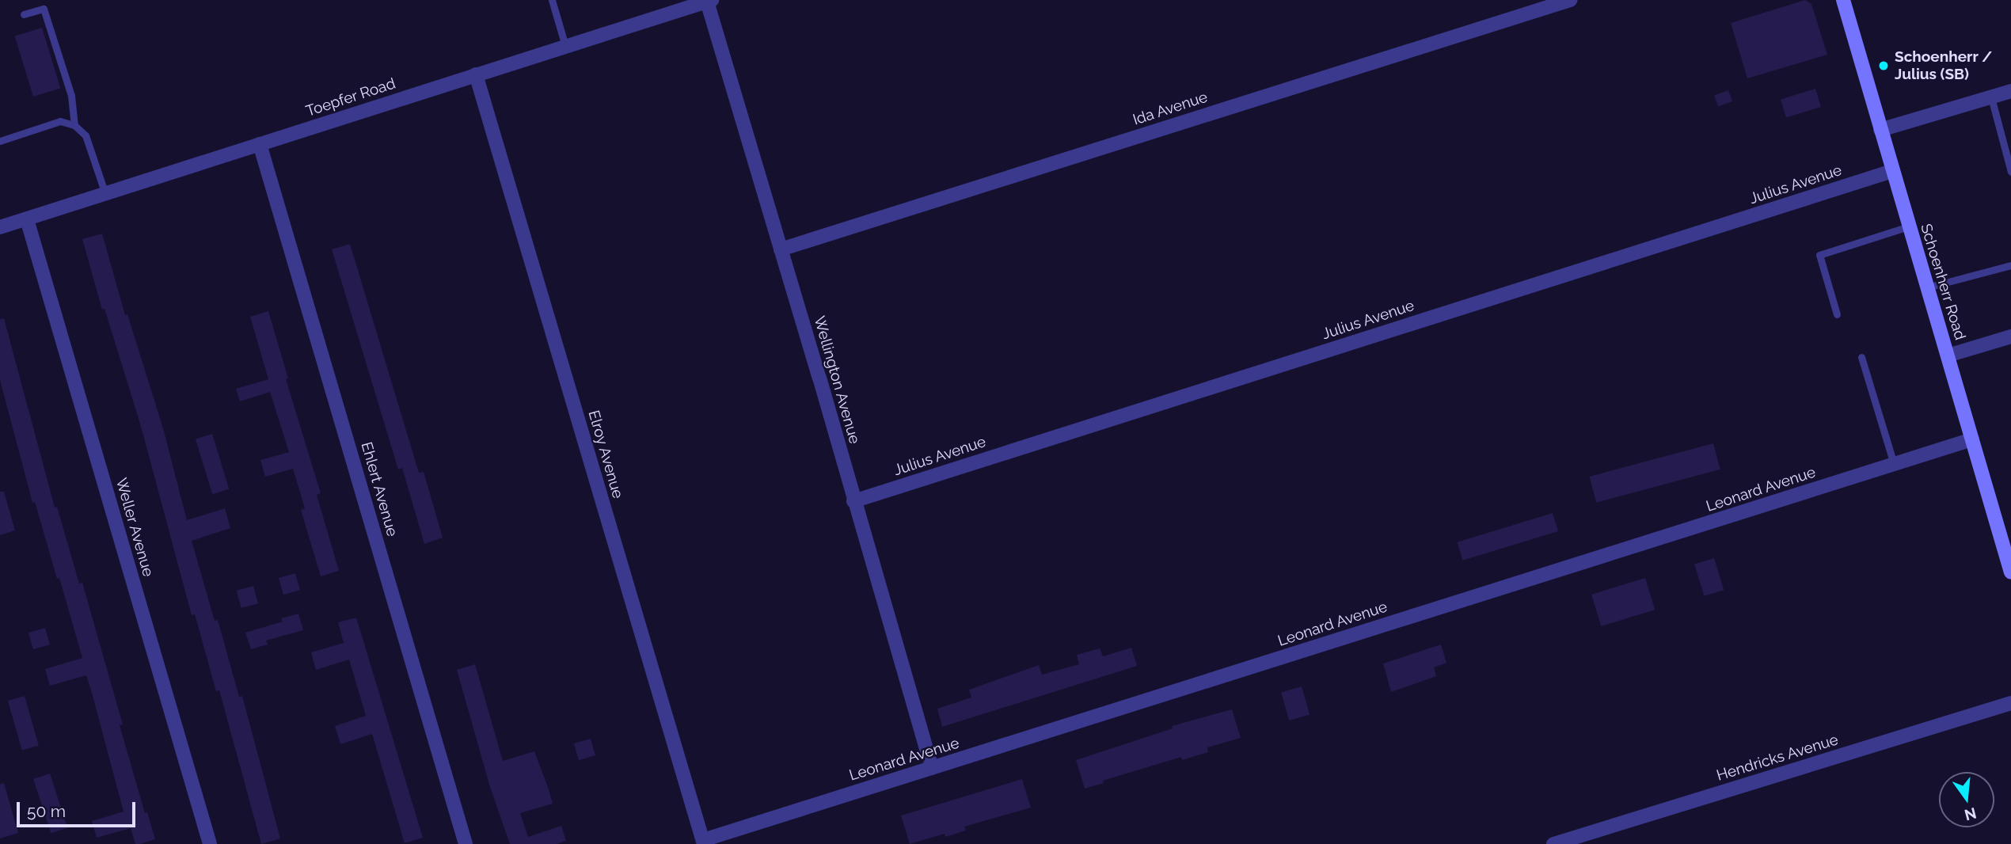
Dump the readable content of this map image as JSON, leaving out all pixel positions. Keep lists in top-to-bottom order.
{
  "streets": {
    "main road": ["Schoenherr Road"],
    "street": [
      "Toepfer Road",
      "Ida Avenue",
      "Julius Avenue",
      "Wellington Avenue",
      "Elroy Avenue",
      "Ehlert Avenue",
      "Leonard Avenue",
      "Weller Avenue",
      "Hendricks Avenue"
    ]
  },
  "crossings": [
    ["Toepfer Road", "Wellington Avenue"],
    ["Toepfer Road", "Elroy Avenue"],
    ["Toepfer Road", "Ehlert Avenue"],
    ["Toepfer Road", "Weller Avenue"],
    ["Ida Avenue", "Wellington Avenue"],
    ["Julius Avenue", "Schoenherr Road"],
    ["Julius Avenue", "Wellington Avenue"],
    ["Schoenherr Road", "Leonard Avenue"],
    ["Wellington Avenue", "Leonard Avenue"],
    ["Elroy Avenue", "Leonard Avenue"]
  ],
  "places": ["Schoenherr / Julius (SB)"],
  "scale_bar": "50 m",
  "north": "bottom"
}
